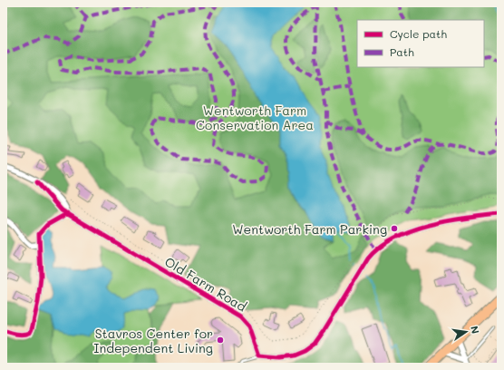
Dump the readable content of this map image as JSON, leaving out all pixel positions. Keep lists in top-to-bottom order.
{
  "streets": {
    "street": ["Old Farm Road"]
  },
  "parks": ["Wentworth Farm Conservation Area"],
  "places": ["Wentworth Farm Parking", "Stavros Center for Independent Living"],
  "legend": ["Cycle path", "Path"],
  "north": "right"
}
